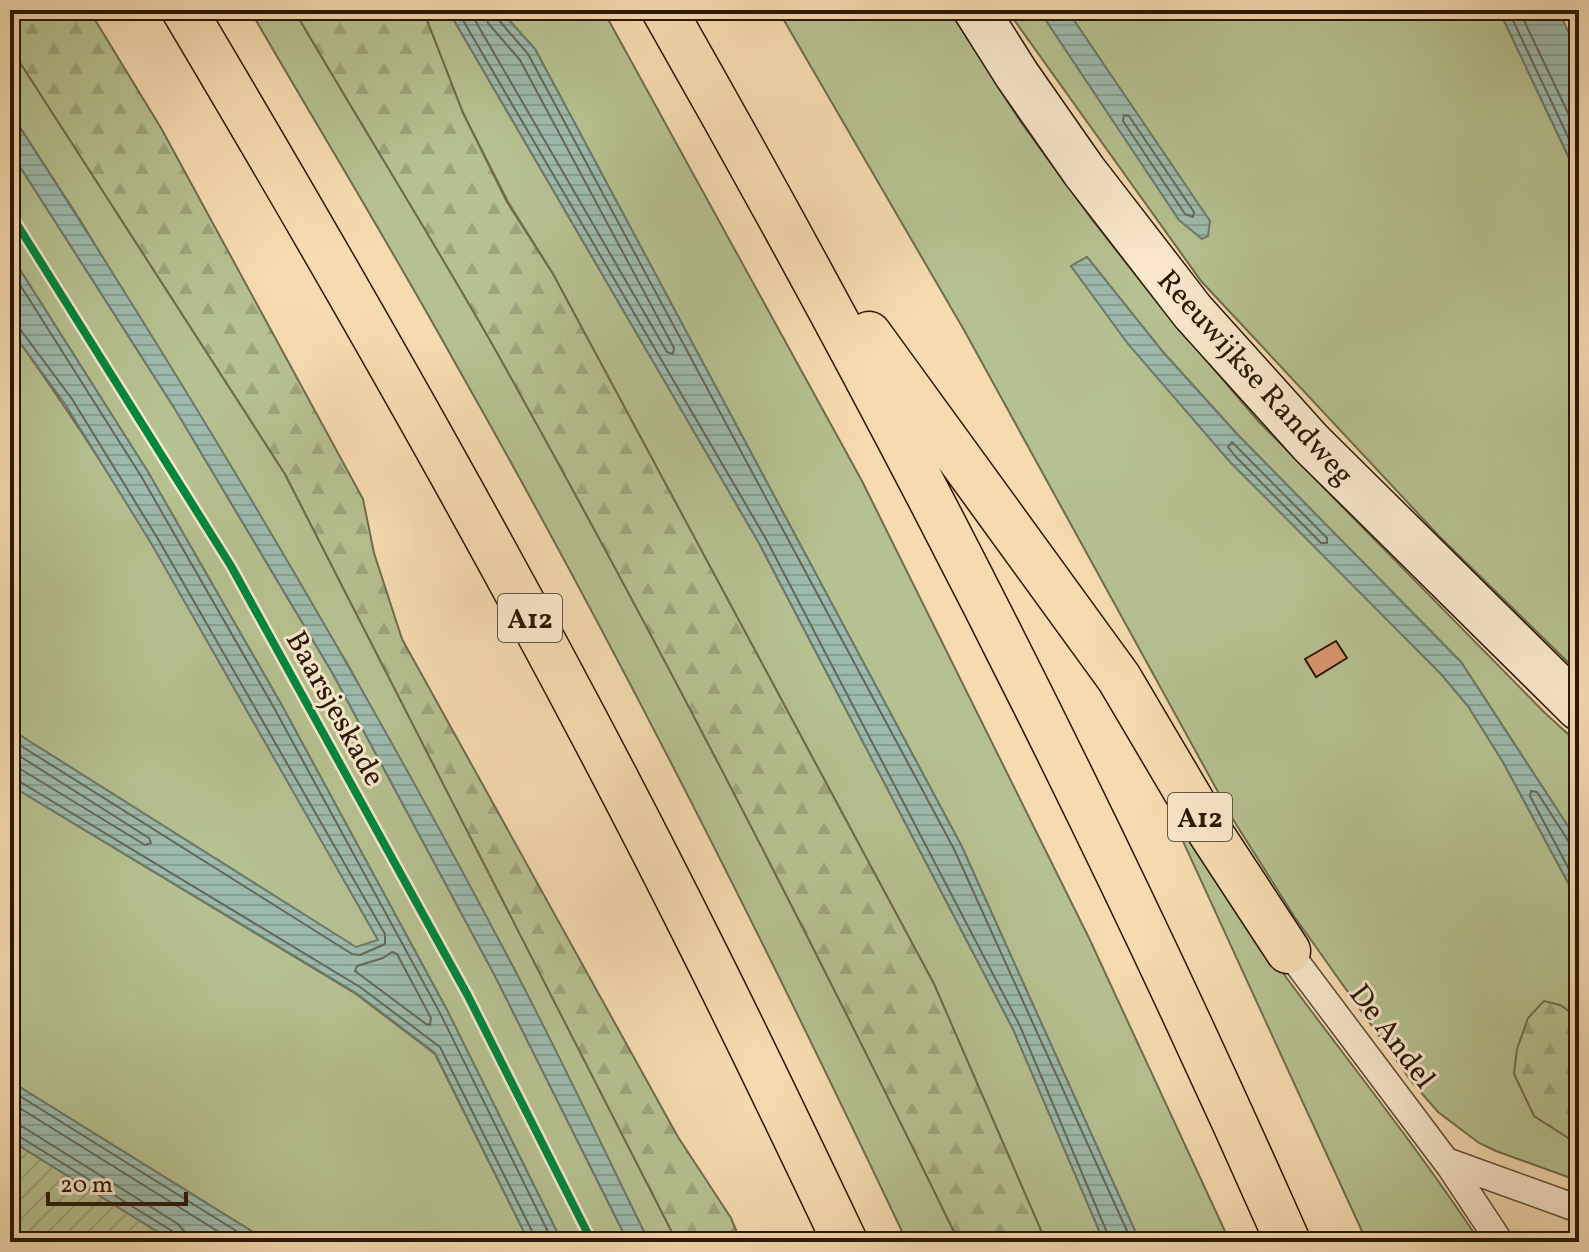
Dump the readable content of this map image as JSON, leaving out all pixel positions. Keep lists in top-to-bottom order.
{
  "streets": {
    "highway": ["A12"],
    "main road": ["Reeuwijkse Randweg"],
    "lane": ["De Andel"],
    "cycle path": ["Baarsjeskade"]
  },
  "crossings": [
    ["A12", "De Andel"]
  ],
  "scale_bar": "20 m"
}
